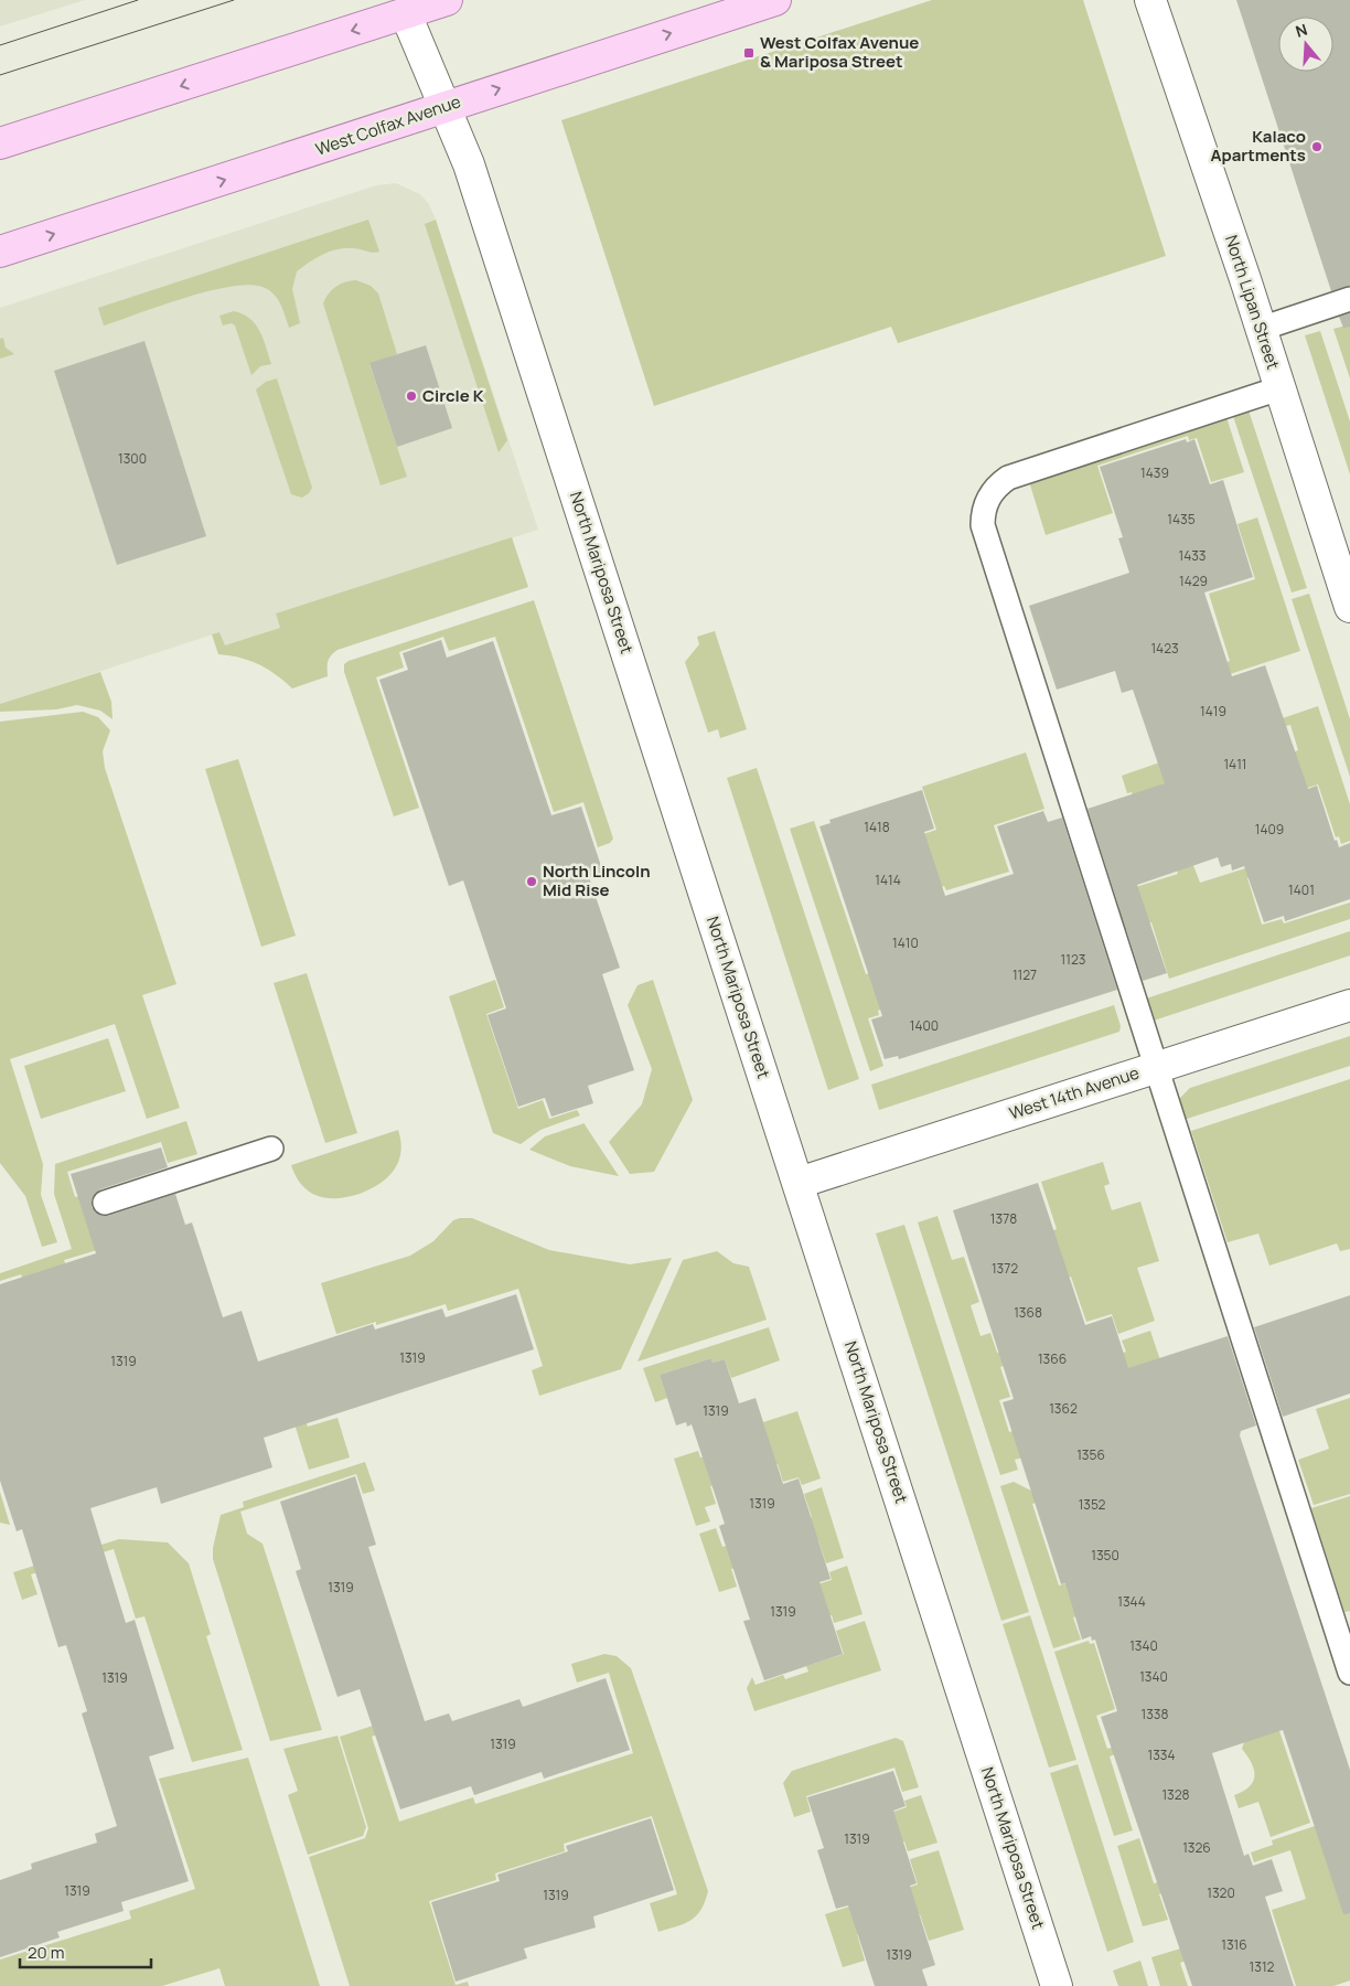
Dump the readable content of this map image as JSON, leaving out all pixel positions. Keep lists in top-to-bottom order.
{
  "streets": {
    "main road": ["West Colfax Avenue"],
    "street": ["North Lipan Street", "North Mariposa Street", "West 14th Avenue"]
  },
  "crossings": [
    ["West Colfax Avenue", "North Mariposa Street"],
    ["North Mariposa Street", "West 14th Avenue"]
  ],
  "places": {
    "transit": ["West Colfax Avenue & Mariposa Street"],
    "other": ["Kalaco Apartments", "Circle K", "North Lincoln Mid Rise"]
  },
  "house_numbers": [
    "1300",
    "1439",
    "1435",
    "1433",
    "1429",
    "1423",
    "1419",
    "1411",
    "1418",
    "1409",
    "1414",
    "1401",
    "1410",
    "1123",
    "1127",
    "1400",
    "1378",
    "1372",
    "1368",
    "1319",
    "1366",
    "1319",
    "1362",
    "1319",
    "1356",
    "1319",
    "1352",
    "1350",
    "1319",
    "1344",
    "1319",
    "1340",
    "1340",
    "1319",
    "1338",
    "1319",
    "1334",
    "1328",
    "1319",
    "1326",
    "1319",
    "1320",
    "1319",
    "1316",
    "1319",
    "1312"
  ],
  "scale_bar": "20 m",
  "north": "top"
}
